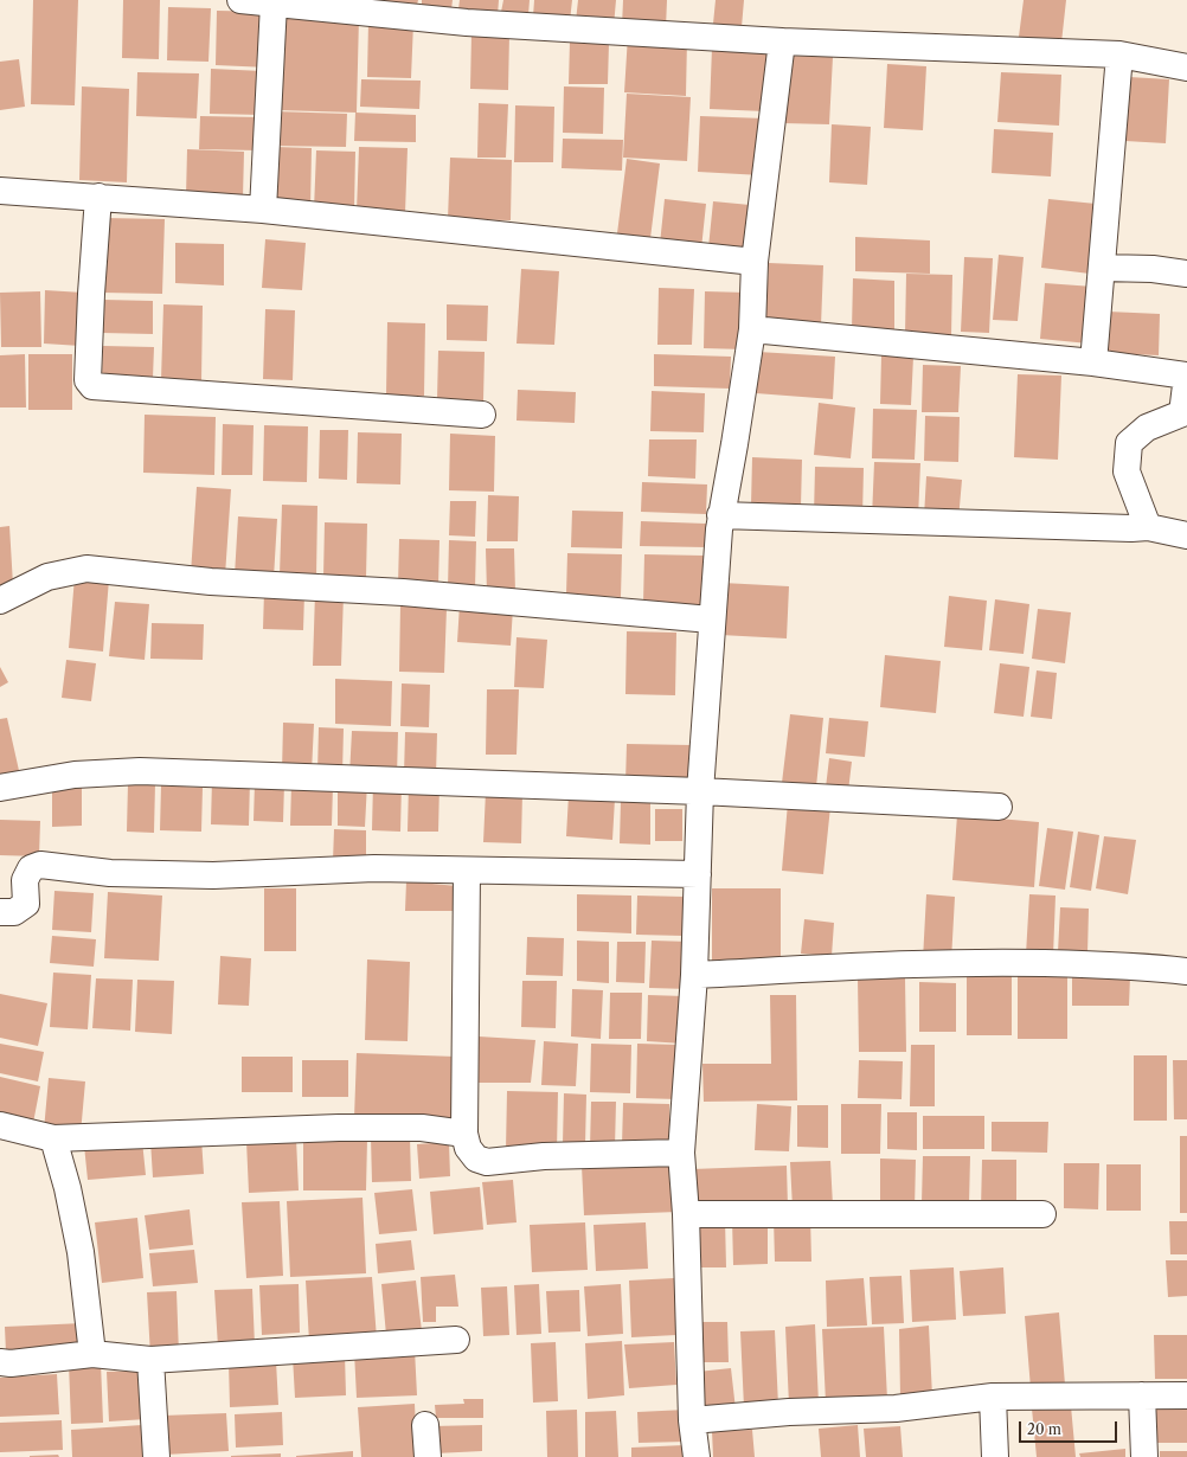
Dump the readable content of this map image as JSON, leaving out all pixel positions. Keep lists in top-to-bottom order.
{
  "scale_bar": "20 m"
}
